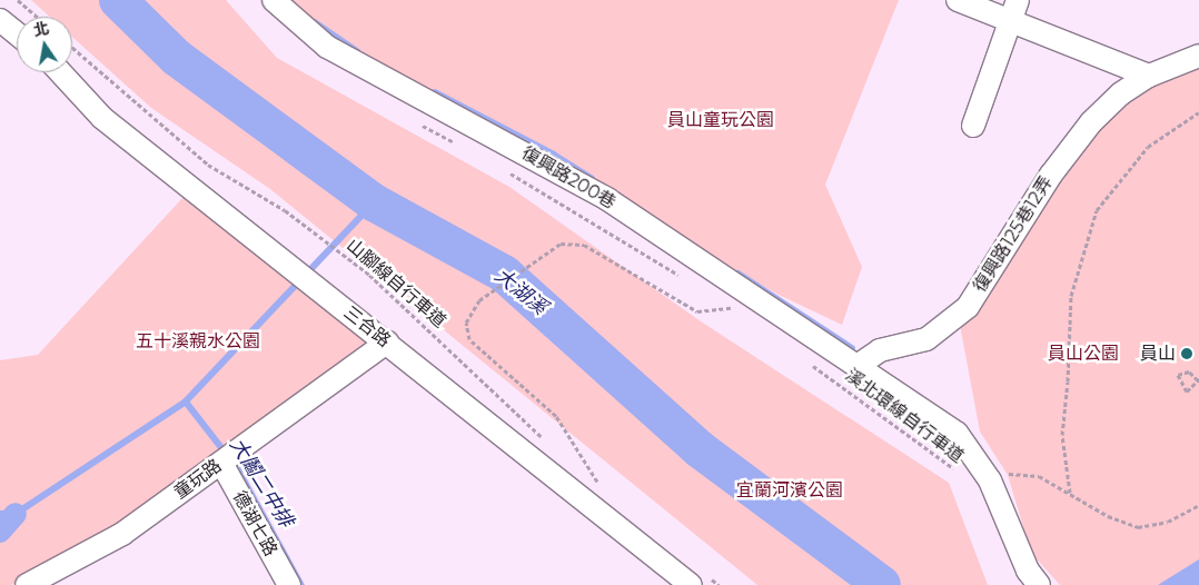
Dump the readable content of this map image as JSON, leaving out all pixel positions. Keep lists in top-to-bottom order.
{
  "streets": {
    "street": [
      "復興路200巷",
      "復興路125巷12弄",
      "三合路",
      "童玩路",
      "德湖七路"
    ],
    "path": ["山腳線自行車道", "溪北環線自行車道"]
  },
  "crossings": [
    ["復興路200巷", "復興路125巷12弄"],
    ["三合路", "童玩路"],
    ["童玩路", "德湖七路"]
  ],
  "water": ["大湖溪", "大鬮二中排"],
  "parks": [
    "員山童玩公園",
    "五十溪親水公園",
    "員山公園",
    "宜蘭河濱公園"
  ],
  "places": ["員山"],
  "north": "top"
}
